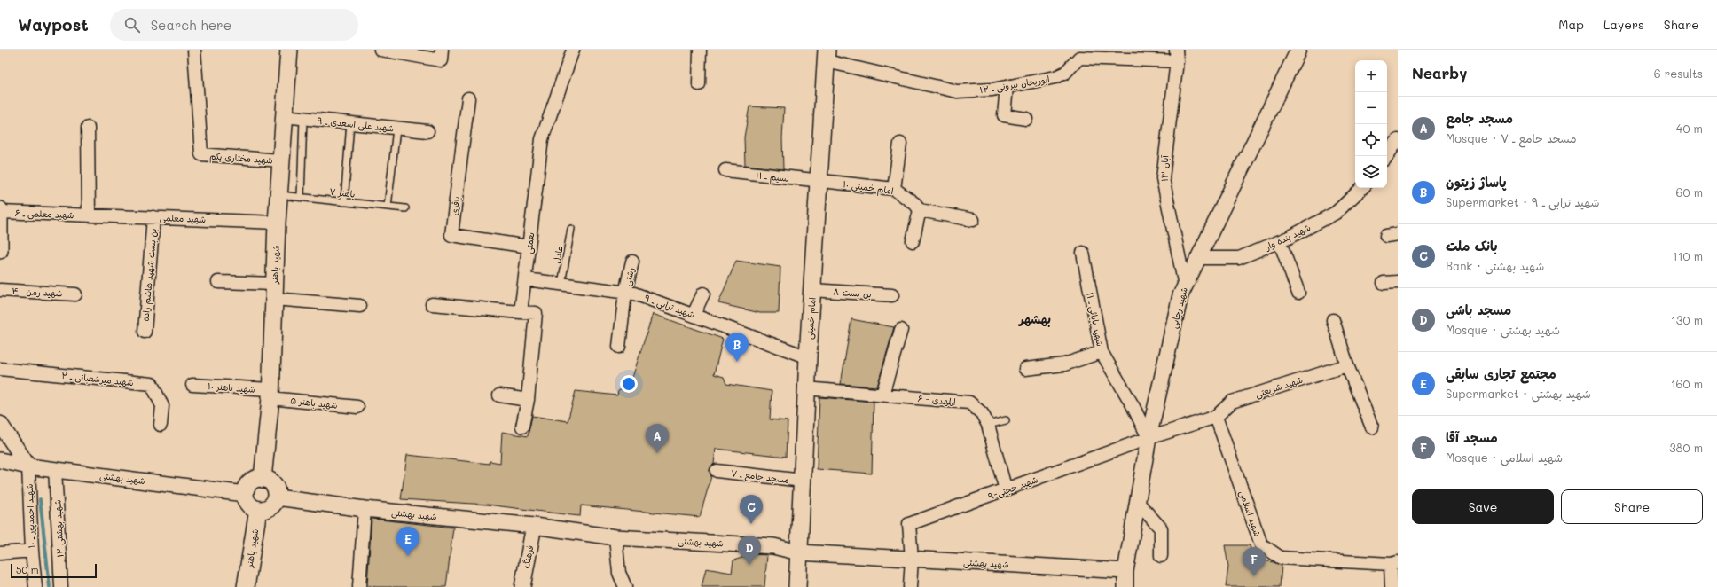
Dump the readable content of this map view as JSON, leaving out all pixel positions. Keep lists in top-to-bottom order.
{
  "streets": {
    "main road": ["شهید باهنر", "امام خمینی"],
    "street": [
      "ابوریحان بیرونی ـ ۱۲",
      "شهید علی اسعدی ـ ۹",
      "شهید مختاری یکم",
      "۱۳ آبان",
      "نسیم ـ ۱۱",
      "امام خمینی ۱۰",
      "باقری",
      "شهید معلمی ـ ۶",
      "شهید معلمی",
      "شهید بنده وار",
      "نعمتی",
      "بن بست شهید هاشم زاده",
      "رشتی",
      "شهید رمن ـ ۴",
      "بن بست ۸",
      "شهید ترابی ـ ۹",
      "شهید رجایی",
      "شهید بابائی ـ ۱۱",
      "شهید میرشعبانی ـ ۲",
      "شهید شریعتی",
      "شهید باهنر ۱۰",
      "المهدی - ۶",
      "شهید باهنر ۵",
      "مسجد جامع ـ ۷",
      "شهید بهشتی",
      "شهید حجتی-۹",
      "شهید اسلامی",
      "شهید احمدپور ـ ۱۰",
      "شهید بهشتی ۱۲",
      "فرهنگ"
    ],
    "lane": ["باهنر ۷", "عادل"]
  },
  "crossings": [
    ["ابوریحان بیرونی ـ ۱۲", "۱۳ آبان"],
    ["ابوریحان بیرونی ـ ۱۲", "امام خمینی"],
    ["شهید علی اسعدی ـ ۹", "شهید باهنر"],
    ["شهید مختاری یکم", "شهید باهنر"],
    ["۱۳ آبان", "شهید رجایی"],
    ["نسیم ـ ۱۱", "امام خمینی ۱۰"],
    ["نسیم ـ ۱۱", "امام خمینی"],
    ["امام خمینی ۱۰", "امام خمینی"],
    ["باهنر ۷", "شهید باهنر"],
    ["باقری", "نعمتی"],
    ["شهید معلمی ـ ۶", "شهید معلمی"],
    ["شهید معلمی", "شهید باهنر"],
    ["شهید معلمی", "بن بست شهید هاشم زاده"],
    ["شهید بنده وار", "شهید رجایی"],
    ["نعمتی", "شهید ترابی ـ ۹"],
    ["عادل", "شهید ترابی ـ ۹"],
    ["شهید باهنر", "شهید باهنر ۱۰"],
    ["شهید باهنر", "شهید باهنر ۵"],
    ["شهید باهنر", "شهید بهشتی"],
    ["رشتی", "شهید ترابی ـ ۹"],
    ["بن بست ۸", "امام خمینی"],
    ["شهید ترابی ـ ۹", "امام خمینی"],
    ["شهید رجایی", "شهید بابائی ـ ۱۱"],
    ["شهید رجایی", "شهید بهشتی"],
    ["شهید رجایی", "شهید حجتی-۹"],
    ["امام خمینی", "المهدی - ۶"],
    ["امام خمینی", "مسجد جامع ـ ۷"],
    ["امام خمینی", "شهید بهشتی"],
    ["شهید بابائی ـ ۱۱", "شهید حجتی-۹"],
    ["شهید شریعتی", "شهید اسلامی"],
    ["شهید باهنر ۱۰", "شهید باهنر ۵"],
    ["المهدی - ۶", "شهید حجتی-۹"],
    ["شهید بهشتی", "شهید حجتی-۹"],
    ["شهید بهشتی", "شهید احمدپور ـ ۱۰"],
    ["شهید بهشتی", "شهید بهشتی ۱۲"],
    ["شهید بهشتی", "فرهنگ"]
  ],
  "districts": ["بهشهر"],
  "scale_bar": "50 m",
  "page": {
    "header": "Waypost",
    "search": "Search here",
    "nav": ["Map", "Layers", "Share"],
    "heading": ["Nearby", "6 results"],
    "map_buttons": ["+", "−"],
    "list": [
      {
        "mark": "A",
        "name": "مسجد جامع",
        "note": "Mosque · مسجد جامع ـ ۷",
        "value": "40 m"
      },
      {
        "mark": "B",
        "name": "پاساژ زیتون",
        "note": "Supermarket · شهید ترابی ـ ۹",
        "value": "60 m"
      },
      {
        "mark": "C",
        "name": "بانک ملت",
        "note": "Bank · شهید بهشتی",
        "value": "110 m"
      },
      {
        "mark": "D",
        "name": "مسجد باشی",
        "note": "Mosque · شهید بهشتی",
        "value": "130 m"
      },
      {
        "mark": "E",
        "name": "مجتمع تجاری سابقی",
        "note": "Supermarket · شهید بهشتی",
        "value": "160 m"
      },
      {
        "mark": "F",
        "name": "مسجد آقا",
        "note": "Mosque · شهید اسلامی",
        "value": "380 m"
      }
    ],
    "pins": [
      "B",
      "A",
      "C",
      "E",
      "D",
      "F"
    ],
    "buttons": ["Save", "Share"],
    "scale": "50 m"
  }
}
